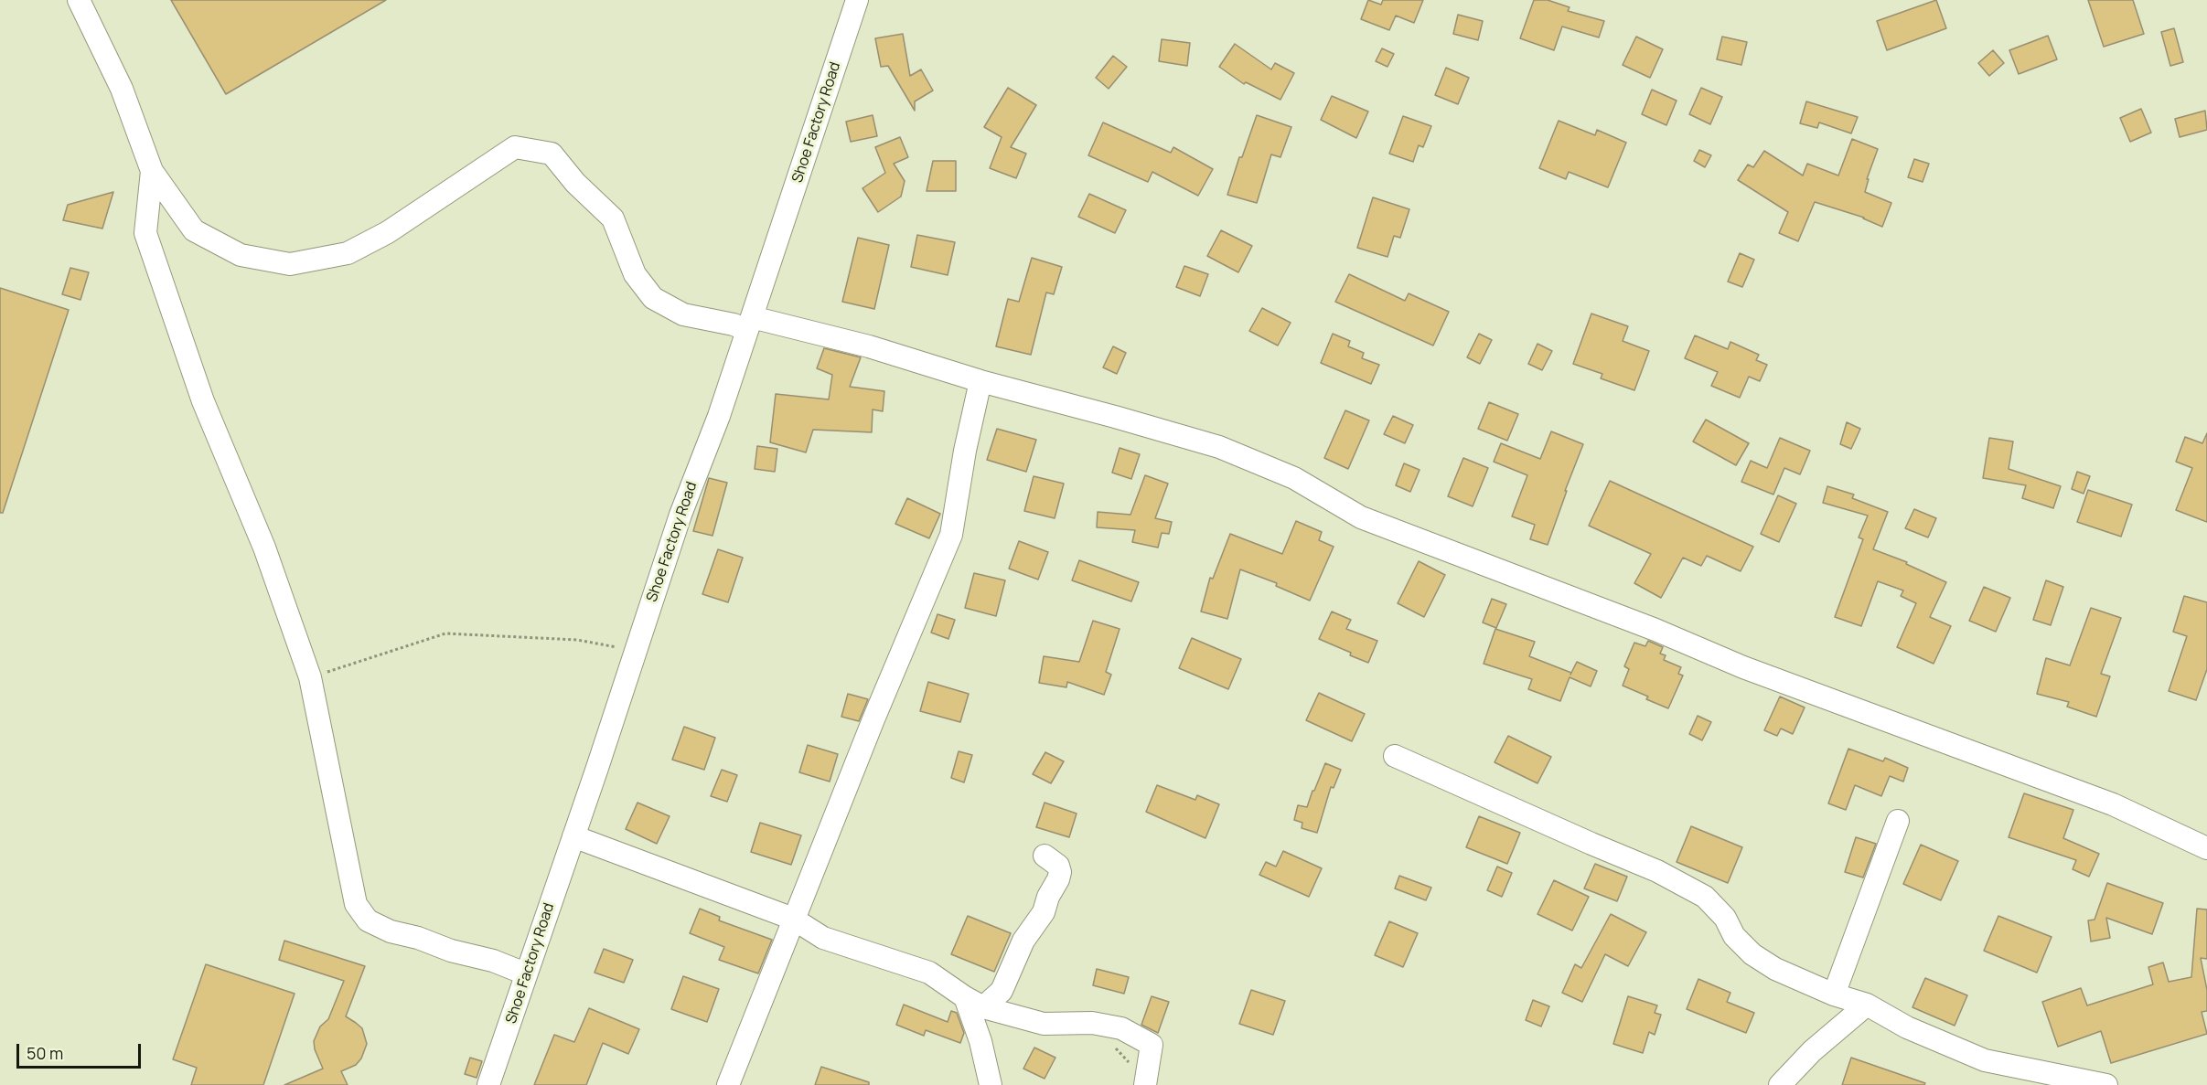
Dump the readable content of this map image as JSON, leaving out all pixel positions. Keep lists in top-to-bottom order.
{
  "streets": {
    "street": ["Shoe Factory Road"]
  },
  "scale_bar": "50 m"
}
